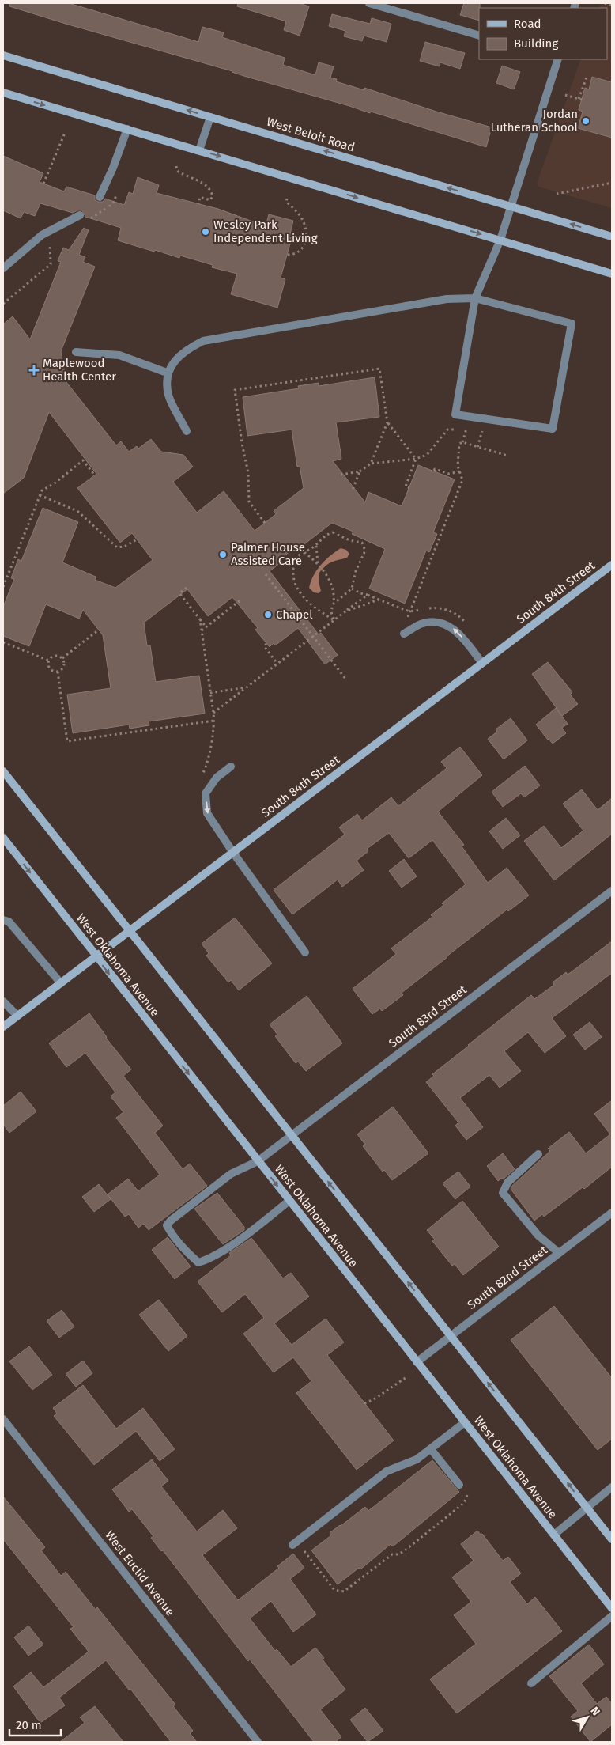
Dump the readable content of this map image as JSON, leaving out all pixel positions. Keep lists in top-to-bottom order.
{
  "streets": {
    "main road": ["West Beloit Road", "South 84th Street", "West Oklahoma Avenue"],
    "street": ["South 83rd Street", "South 82nd Street", "West Euclid Avenue"]
  },
  "crossings": [
    ["South 84th Street", "West Oklahoma Avenue"],
    ["West Oklahoma Avenue", "South 83rd Street"],
    ["West Oklahoma Avenue", "South 82nd Street"]
  ],
  "places": {
    "other": [
      "Jordan Lutheran School",
      "Wesley Park Independent Living",
      "Palmer House Assisted Care",
      "Chapel"
    ],
    "health": ["Maplewood Health Center"]
  },
  "legend": ["Road", "Building"],
  "scale_bar": "20 m",
  "north": "top right"
}
